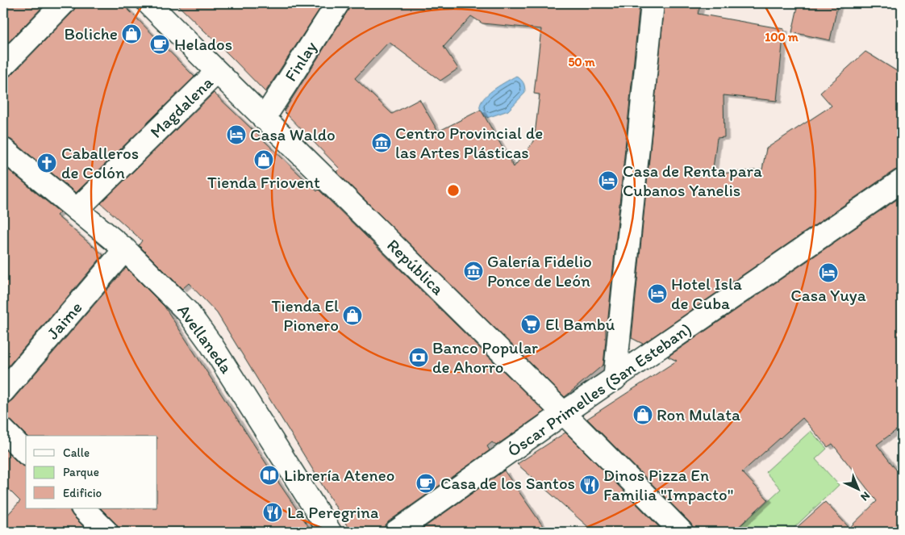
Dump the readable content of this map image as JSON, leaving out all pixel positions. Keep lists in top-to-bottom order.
{
  "streets": {
    "main road": [
      "Finlay",
      "Magdalena",
      "República",
      "Jaime",
      "Avellaneda",
      "Óscar Primelles (San Esteban)"
    ]
  },
  "crossings": [
    ["Finlay", "República"],
    ["Magdalena", "República"],
    ["Magdalena", "Avellaneda"],
    ["República", "Óscar Primelles (San Esteban)"],
    ["Jaime", "Avellaneda"]
  ],
  "places": {
    "shop": [
      "Boliche",
      "Tienda Friovent",
      "Tienda El Pionero",
      "Ron Mulata"
    ],
    "cafe": ["Helados", "Casa de los Santos"],
    "hotel": [
      "Casa Waldo",
      "Casa de Renta para Cubanos Yanelis",
      "Casa Yuya",
      "Hotel Isla de Cuba"
    ],
    "museum": ["Centro Provincial de las Artes Plásticas", "Galería Fidelio Ponce de León"],
    "church": ["Caballeros de Colón"],
    "supermarket": ["El Bambú"],
    "bank": ["Banco Popular de Ahorro"],
    "library": ["Librería Ateneo"],
    "restaurant": ["Dinos Pizza En Familia \"Impacto\"", "La Peregrina"]
  },
  "legend": ["Calle", "Parque", "Edificio"],
  "north": "bottom right",
  "rings": ["100 m", "50 m"]
}
